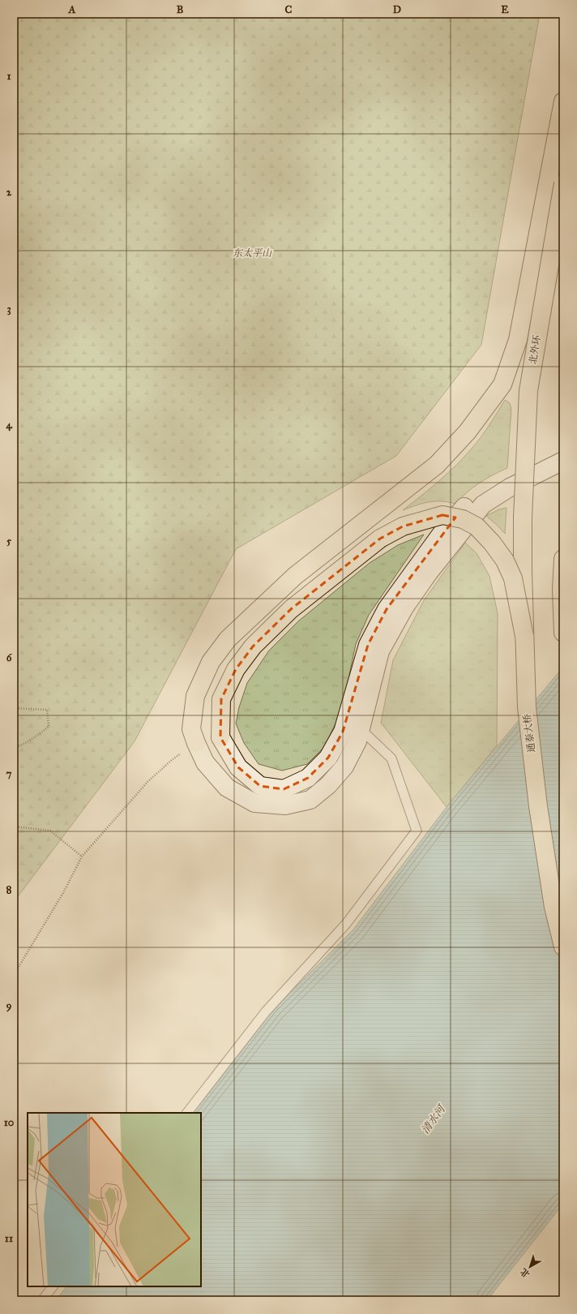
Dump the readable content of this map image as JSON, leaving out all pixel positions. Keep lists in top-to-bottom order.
{
  "streets": {
    "highway": ["北外环", "通泰大桥"]
  },
  "crossings": [
    ["北外环", "通泰大桥"]
  ],
  "water": ["清水河"],
  "parks": ["东太平山"],
  "north": "bottom left",
  "grid": {
    "columns": [
      "A",
      "B",
      "C",
      "D",
      "E"
    ],
    "rows": [
      "1",
      "2",
      "3",
      "4",
      "5",
      "6",
      "7",
      "8",
      "9",
      "10",
      "11"
    ]
  }
}
